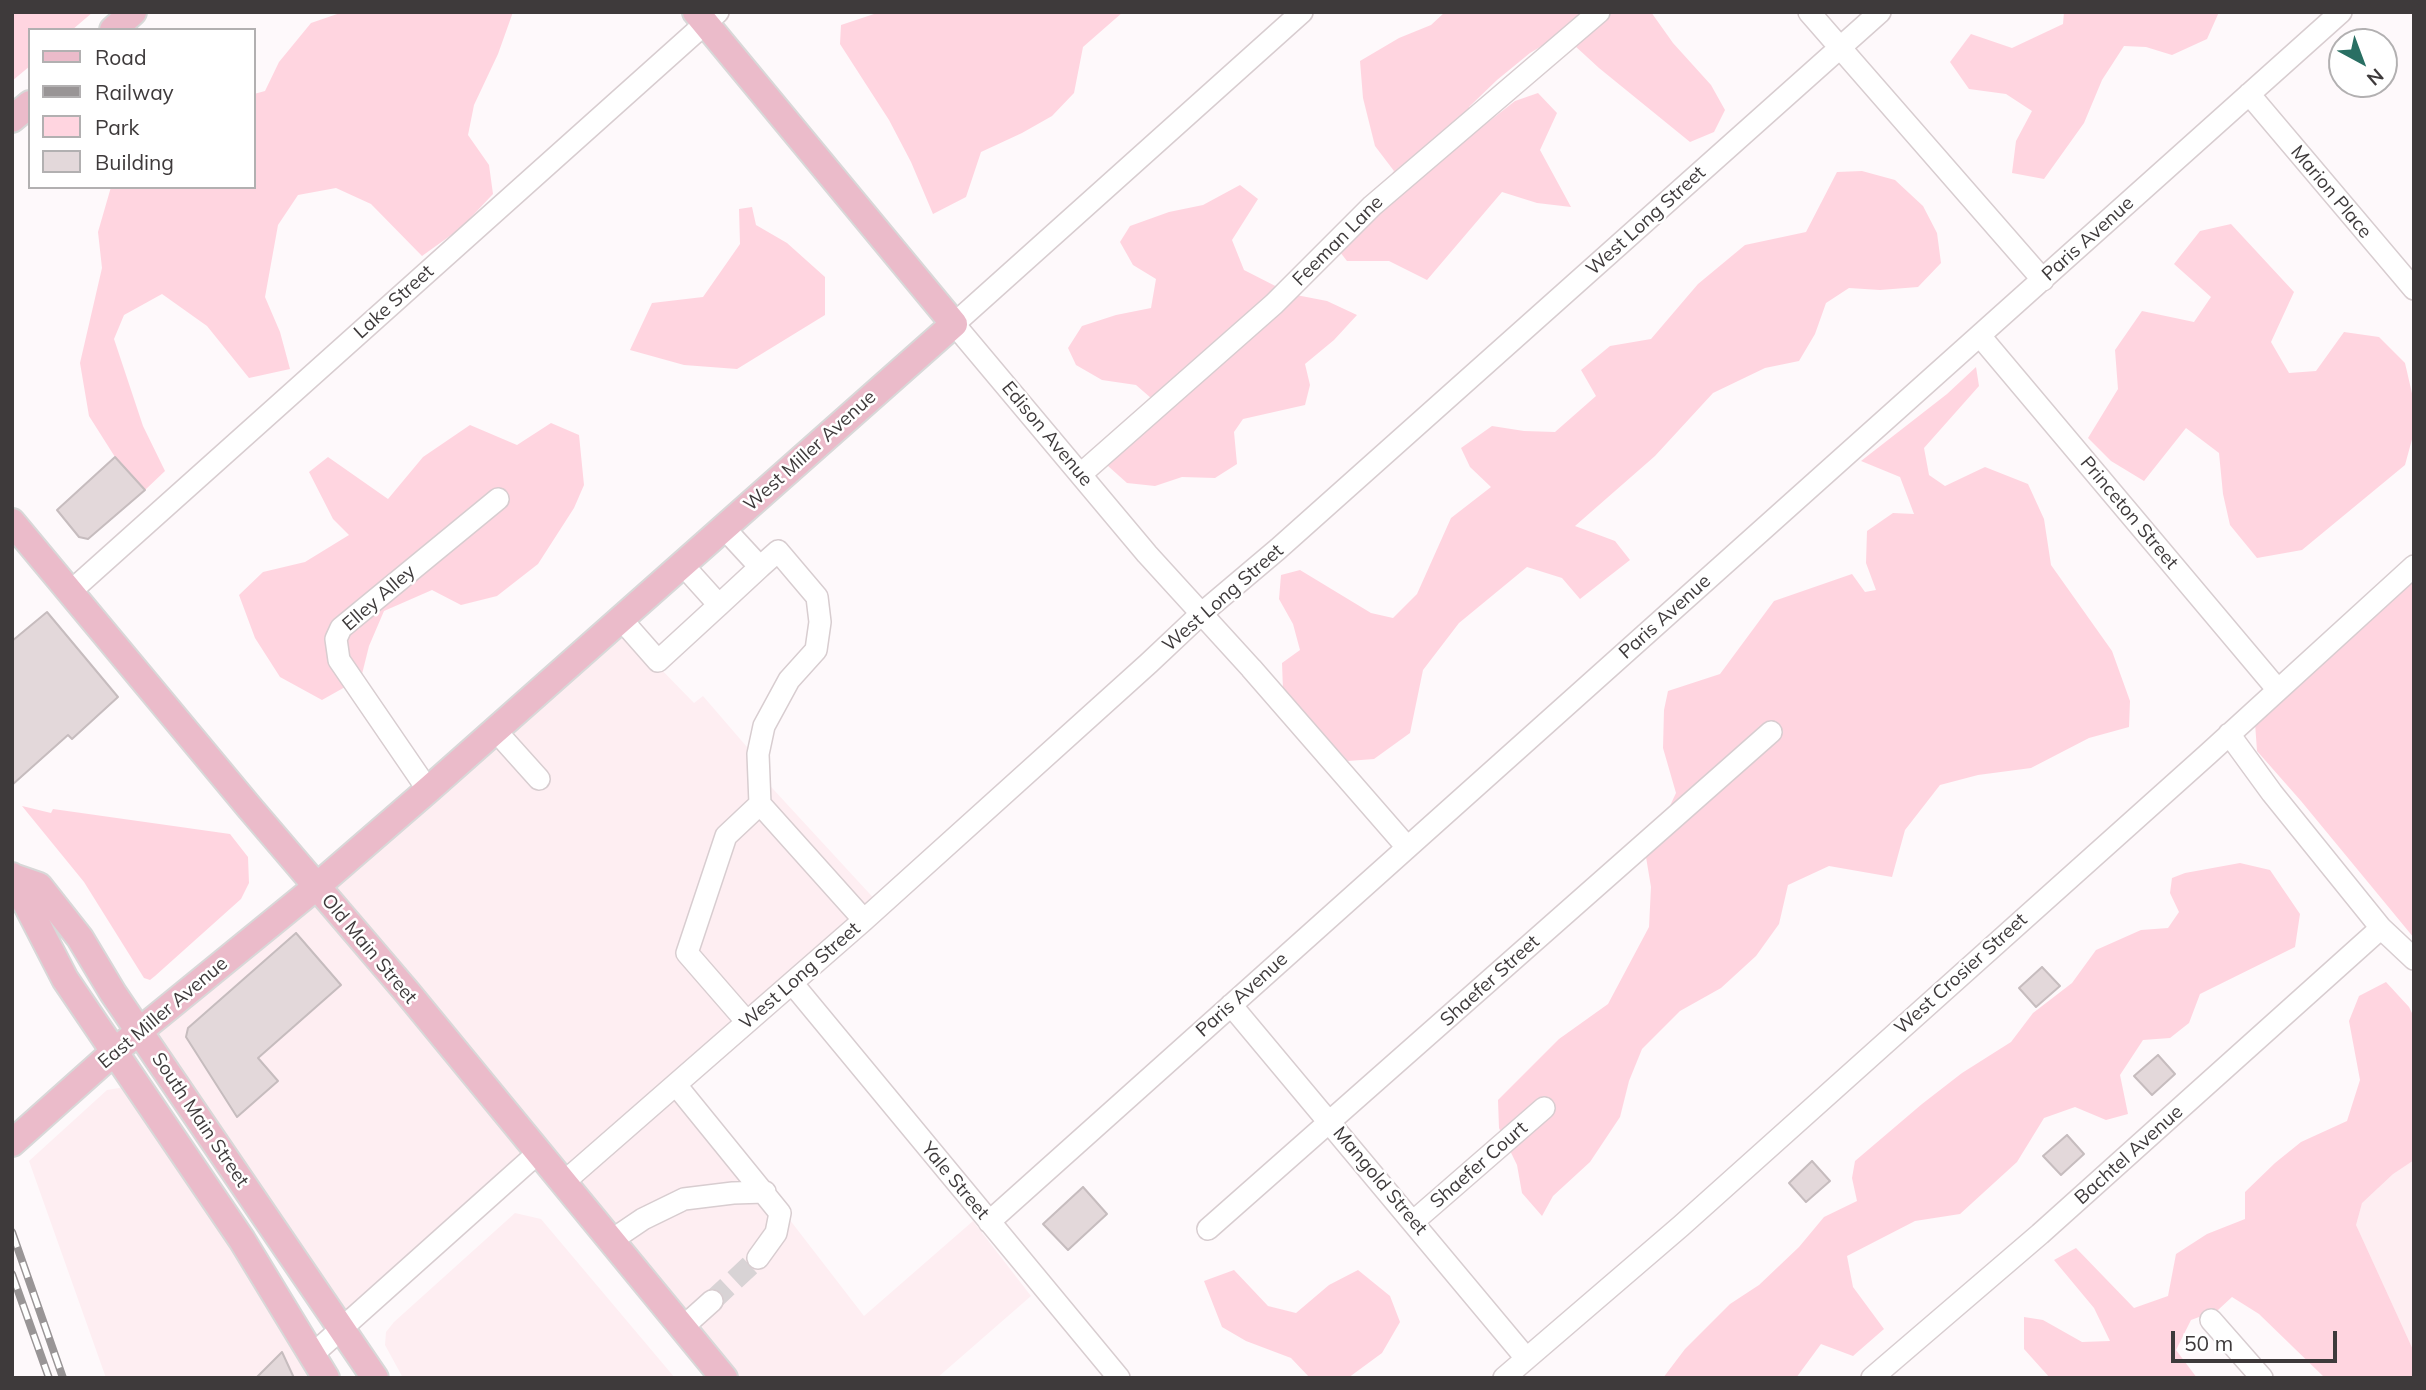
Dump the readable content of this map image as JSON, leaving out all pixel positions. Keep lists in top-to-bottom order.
{
  "streets": {
    "main road": [
      "Edison Avenue",
      "West Miller Avenue",
      "Old Main Street",
      "East Miller Avenue",
      "South Main Street"
    ],
    "street": [
      "Marion Place",
      "West Long Street",
      "Paris Avenue",
      "Feeman Lane",
      "Lake Street",
      "Princeton Street",
      "Elley Alley",
      "West Crosier Street",
      "Shaefer Street",
      "Bachtel Avenue",
      "Shaefer Court",
      "Yale Street",
      "Mangold Street"
    ]
  },
  "crossings": [
    ["Marion Place", "Paris Avenue"],
    ["West Long Street", "Edison Avenue"],
    ["West Long Street", "Old Main Street"],
    ["West Long Street", "Yale Street"],
    ["Paris Avenue", "Edison Avenue"],
    ["Paris Avenue", "Princeton Street"],
    ["Paris Avenue", "Yale Street"],
    ["Paris Avenue", "Mangold Street"],
    ["Feeman Lane", "Edison Avenue"],
    ["Lake Street", "Edison Avenue"],
    ["Lake Street", "Old Main Street"],
    ["Edison Avenue", "West Miller Avenue"],
    ["West Miller Avenue", "Elley Alley"],
    ["West Miller Avenue", "Old Main Street"],
    ["West Miller Avenue", "East Miller Avenue"],
    ["Princeton Street", "West Crosier Street"],
    ["Old Main Street", "East Miller Avenue"],
    ["West Crosier Street", "Mangold Street"],
    ["Shaefer Street", "Mangold Street"],
    ["East Miller Avenue", "South Main Street"],
    ["Shaefer Court", "Mangold Street"]
  ],
  "legend": [
    "Road",
    "Railway",
    "Park",
    "Building"
  ],
  "scale_bar": "50 m",
  "north": "bottom right"
}
